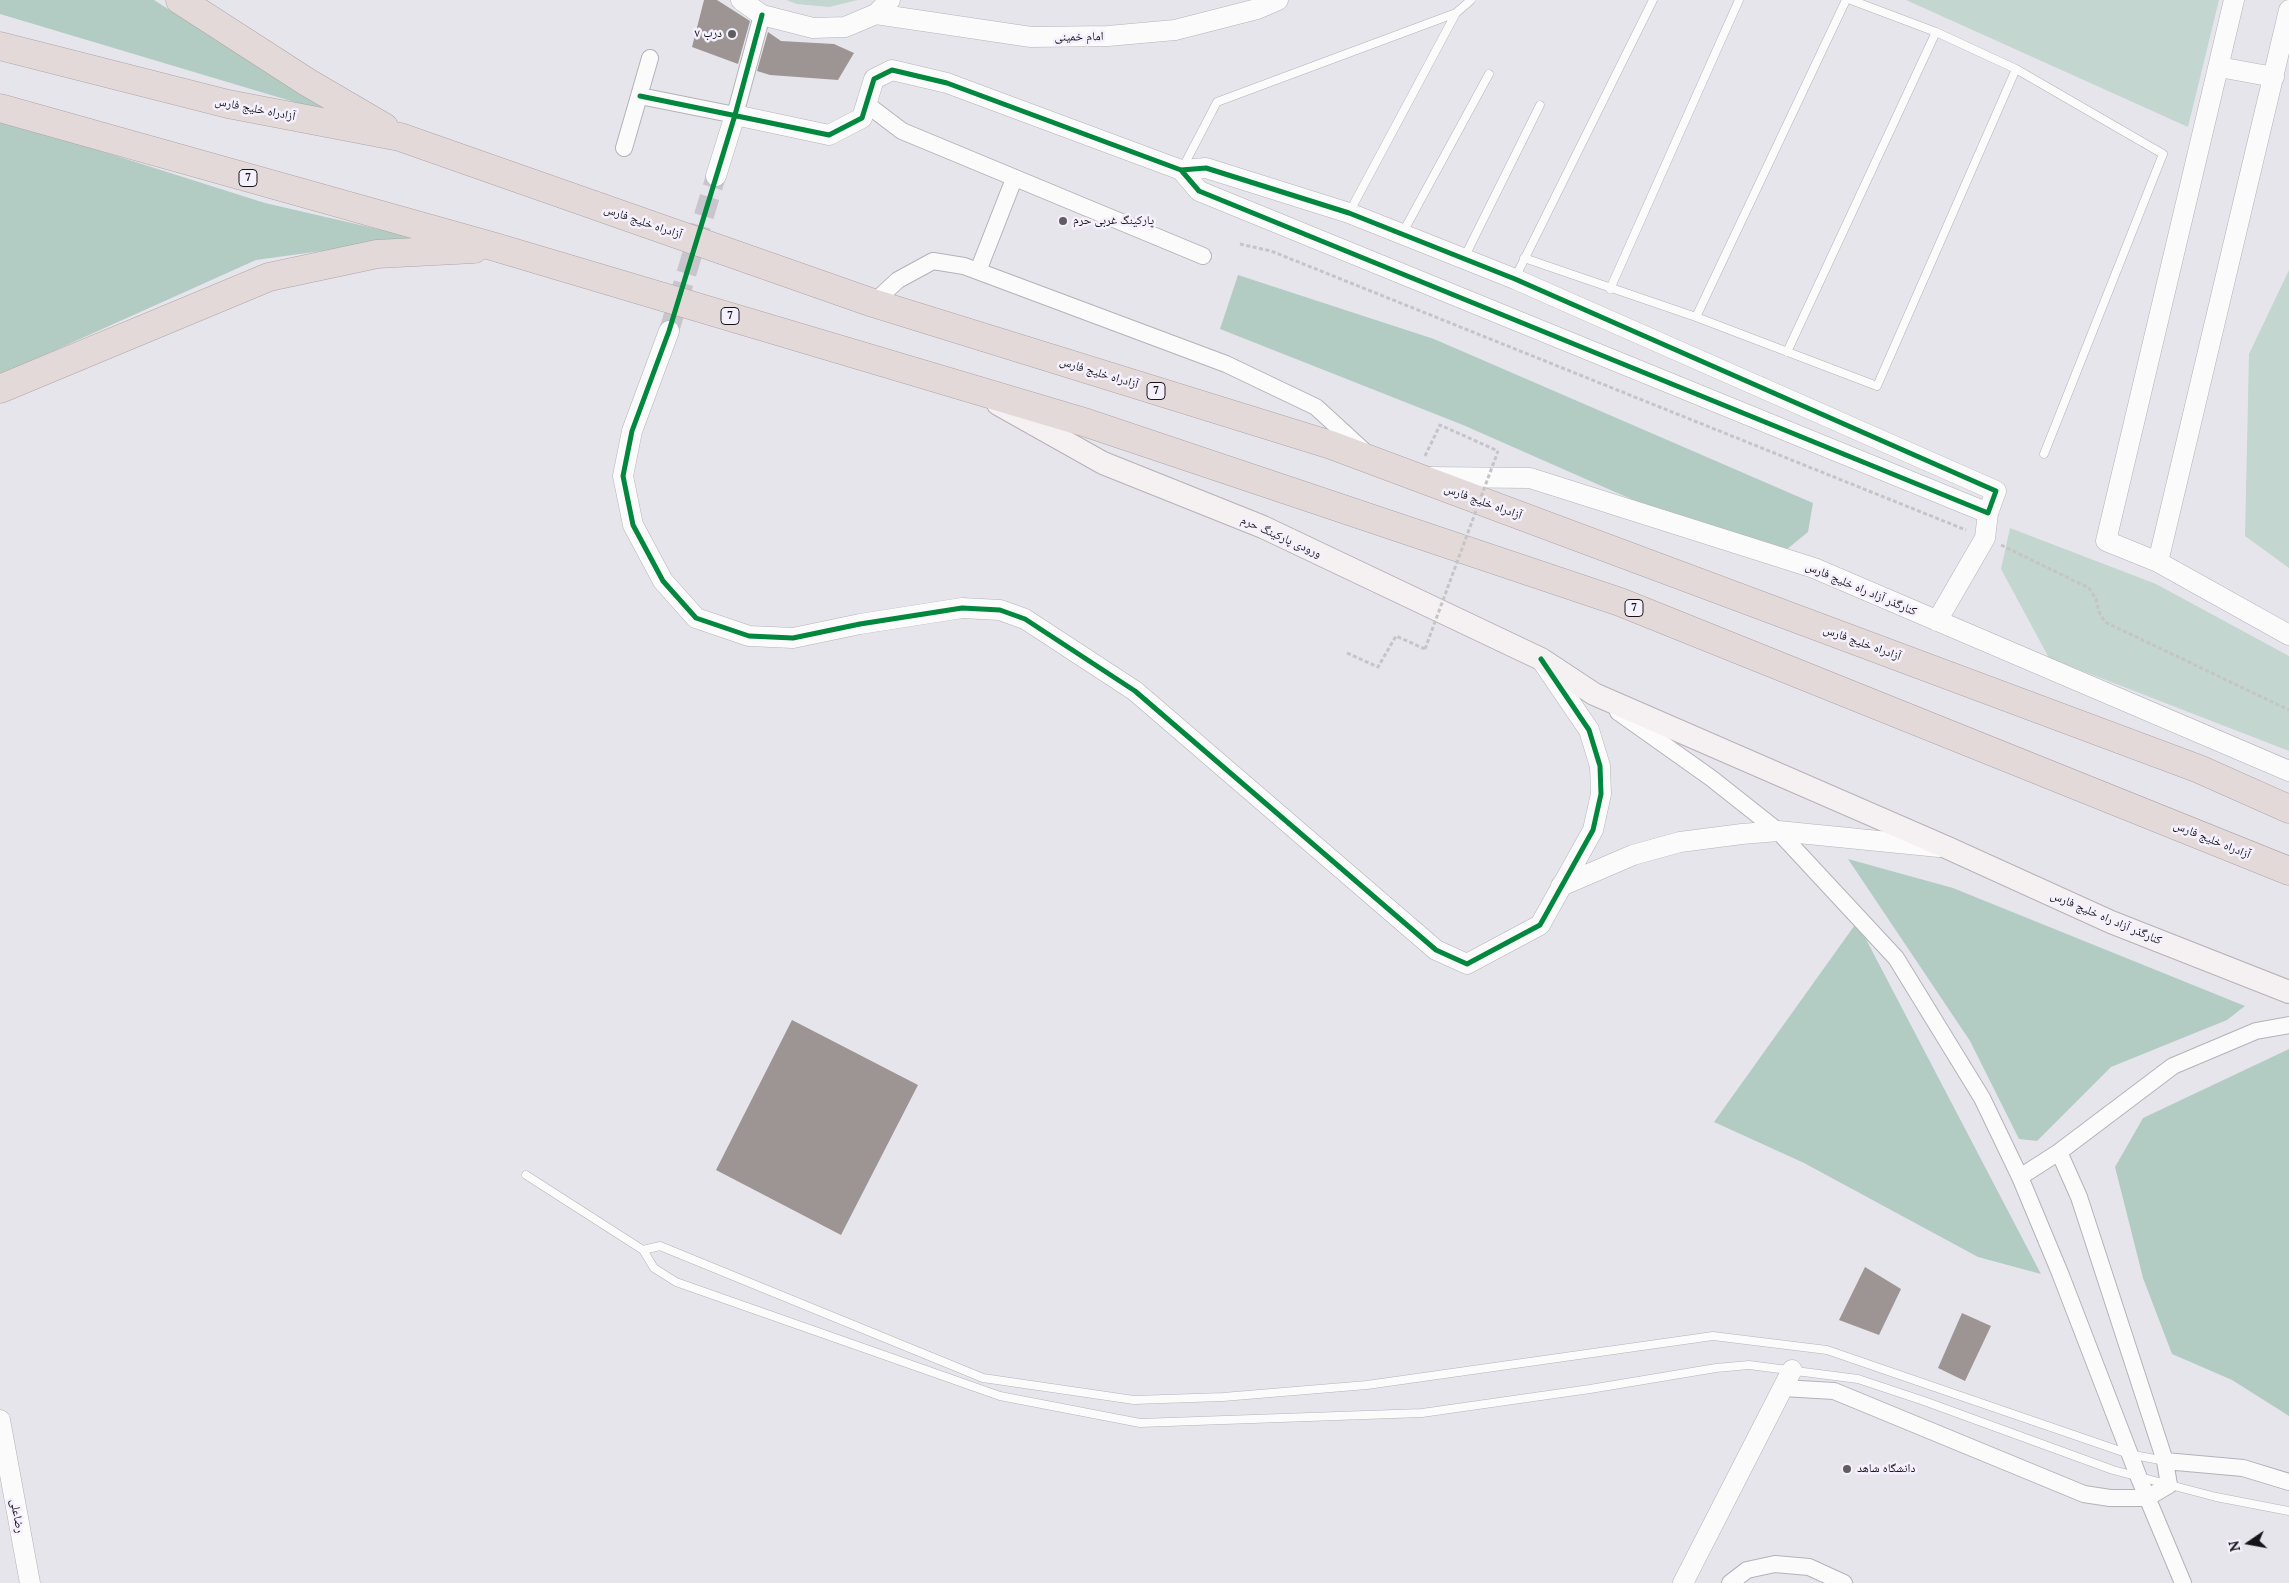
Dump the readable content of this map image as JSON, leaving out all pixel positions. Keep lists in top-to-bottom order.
{
  "streets": {
    "highway": ["آزادراه خلیج فارس", "7"],
    "main road": ["ورودی پارکینگ حرم", "کنارگذر آزاد راه خلیج فارس"],
    "street": ["امام خمینی", "رضاعلی"]
  },
  "crossings": [
    ["آزادراه خلیج فارس", "ورودی پارکینگ حرم"],
    ["آزادراه خلیج فارس", "کنارگذر آزاد راه خلیج فارس"],
    ["ورودی پارکینگ حرم", "کنارگذر آزاد راه خلیج فارس"]
  ],
  "places": ["درب ۷", "پارکینگ غربی حرم", "دانشگاه شاهد"],
  "north": "left"
}
